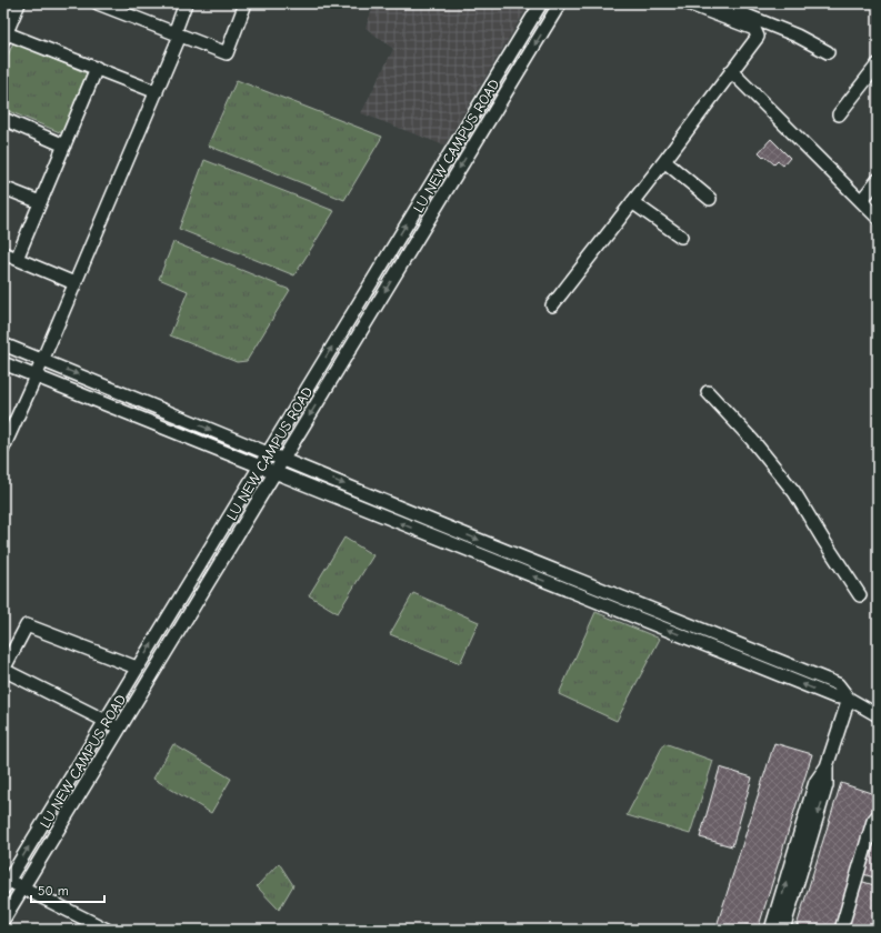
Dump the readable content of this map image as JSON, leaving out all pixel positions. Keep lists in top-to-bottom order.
{
  "streets": {
    "street": ["LU NEW CAMPUS ROAD"]
  },
  "scale_bar": "50 m"
}
